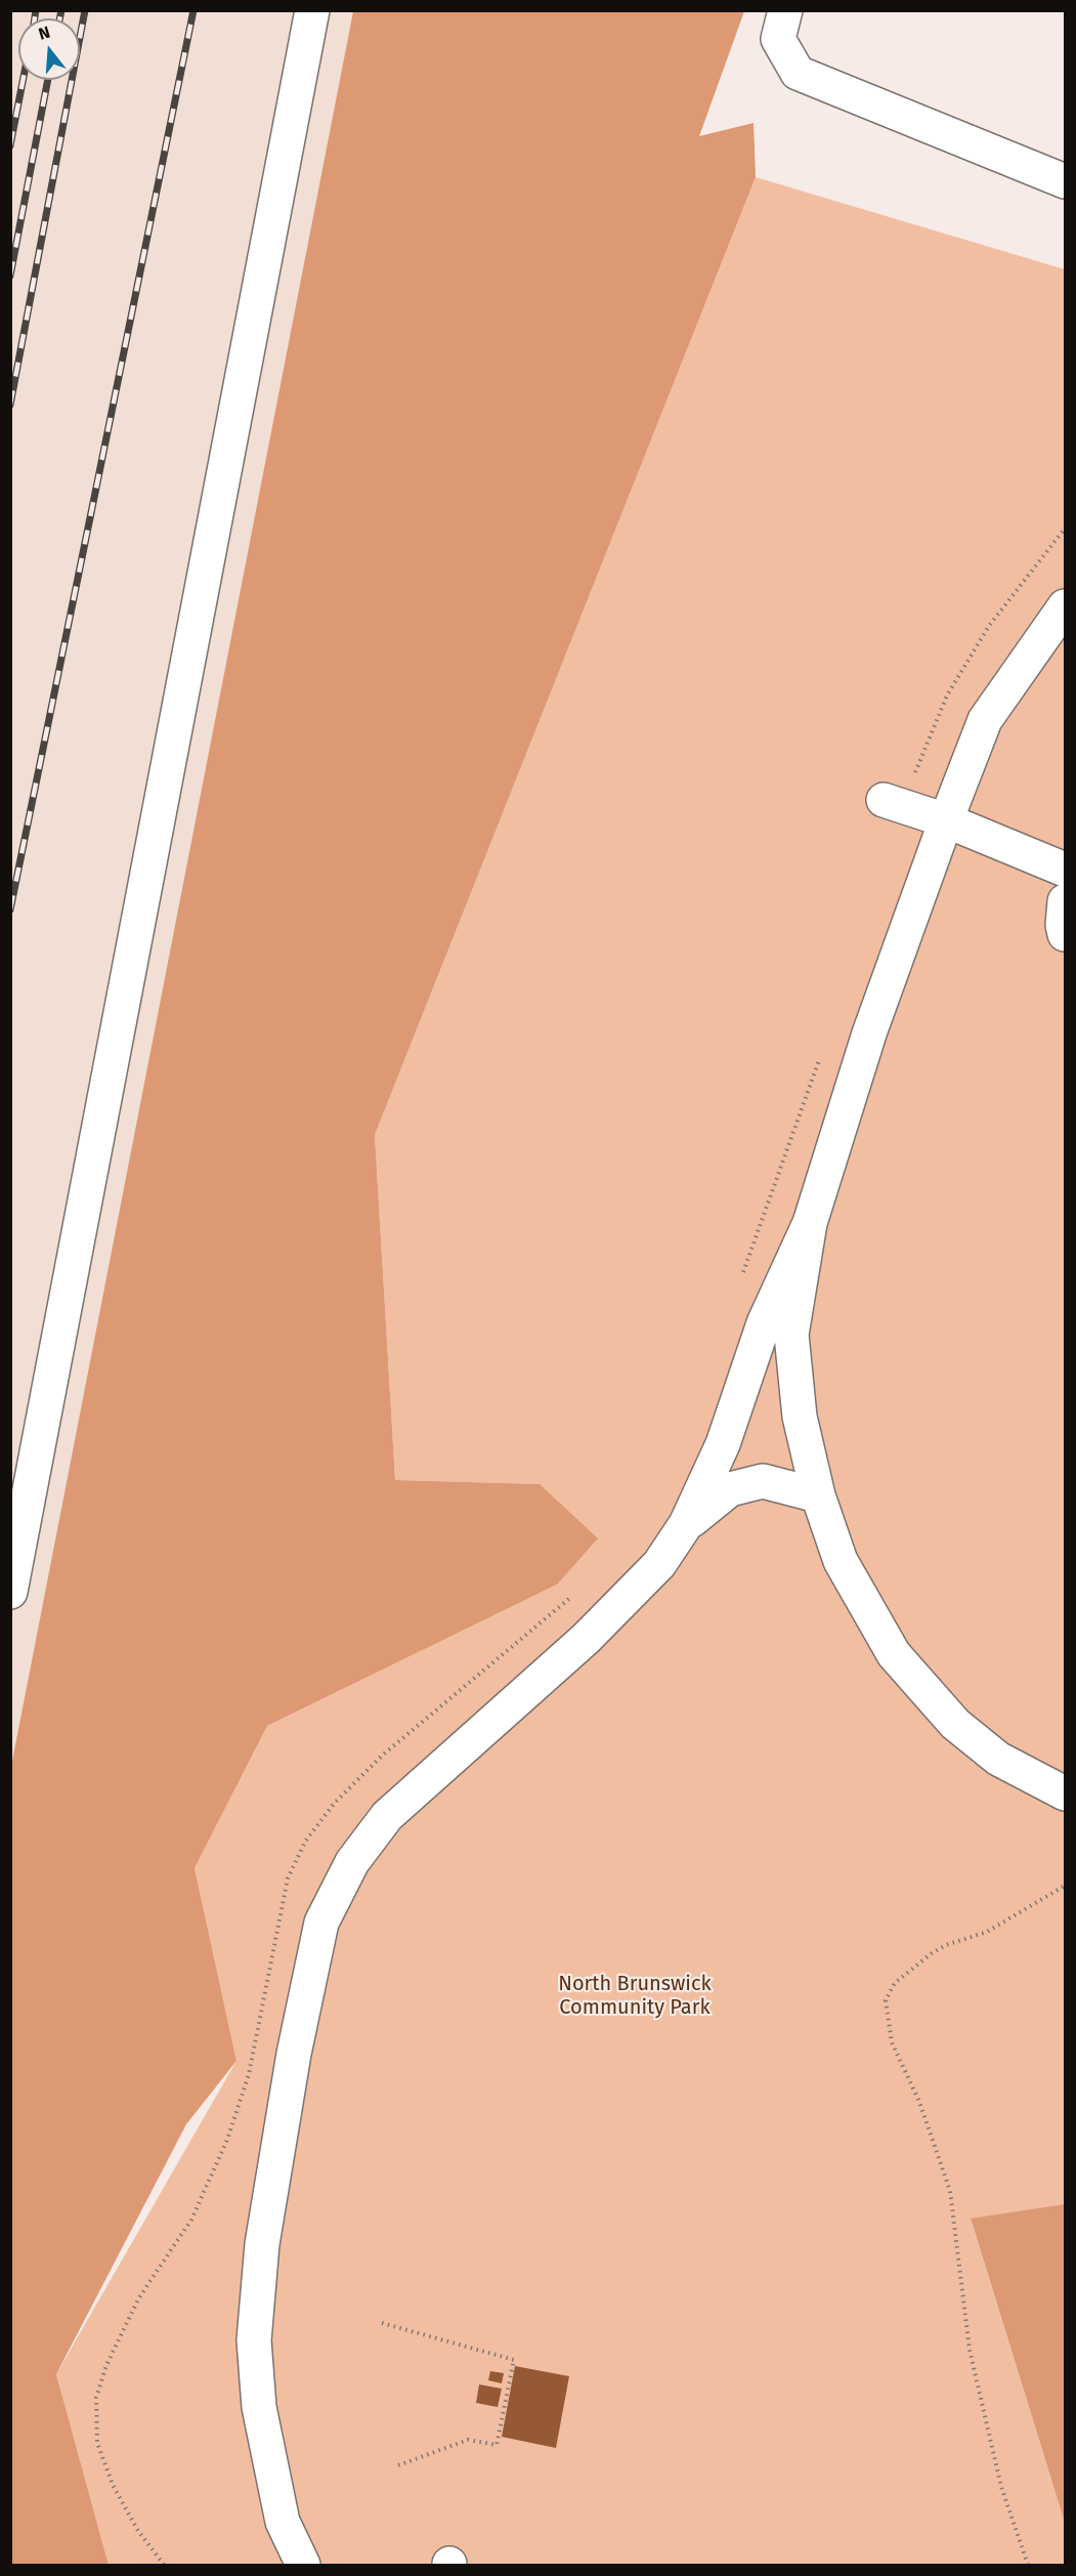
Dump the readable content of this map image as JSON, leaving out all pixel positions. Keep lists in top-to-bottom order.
{
  "parks": ["North Brunswick Community Park"],
  "north": "top"
}
